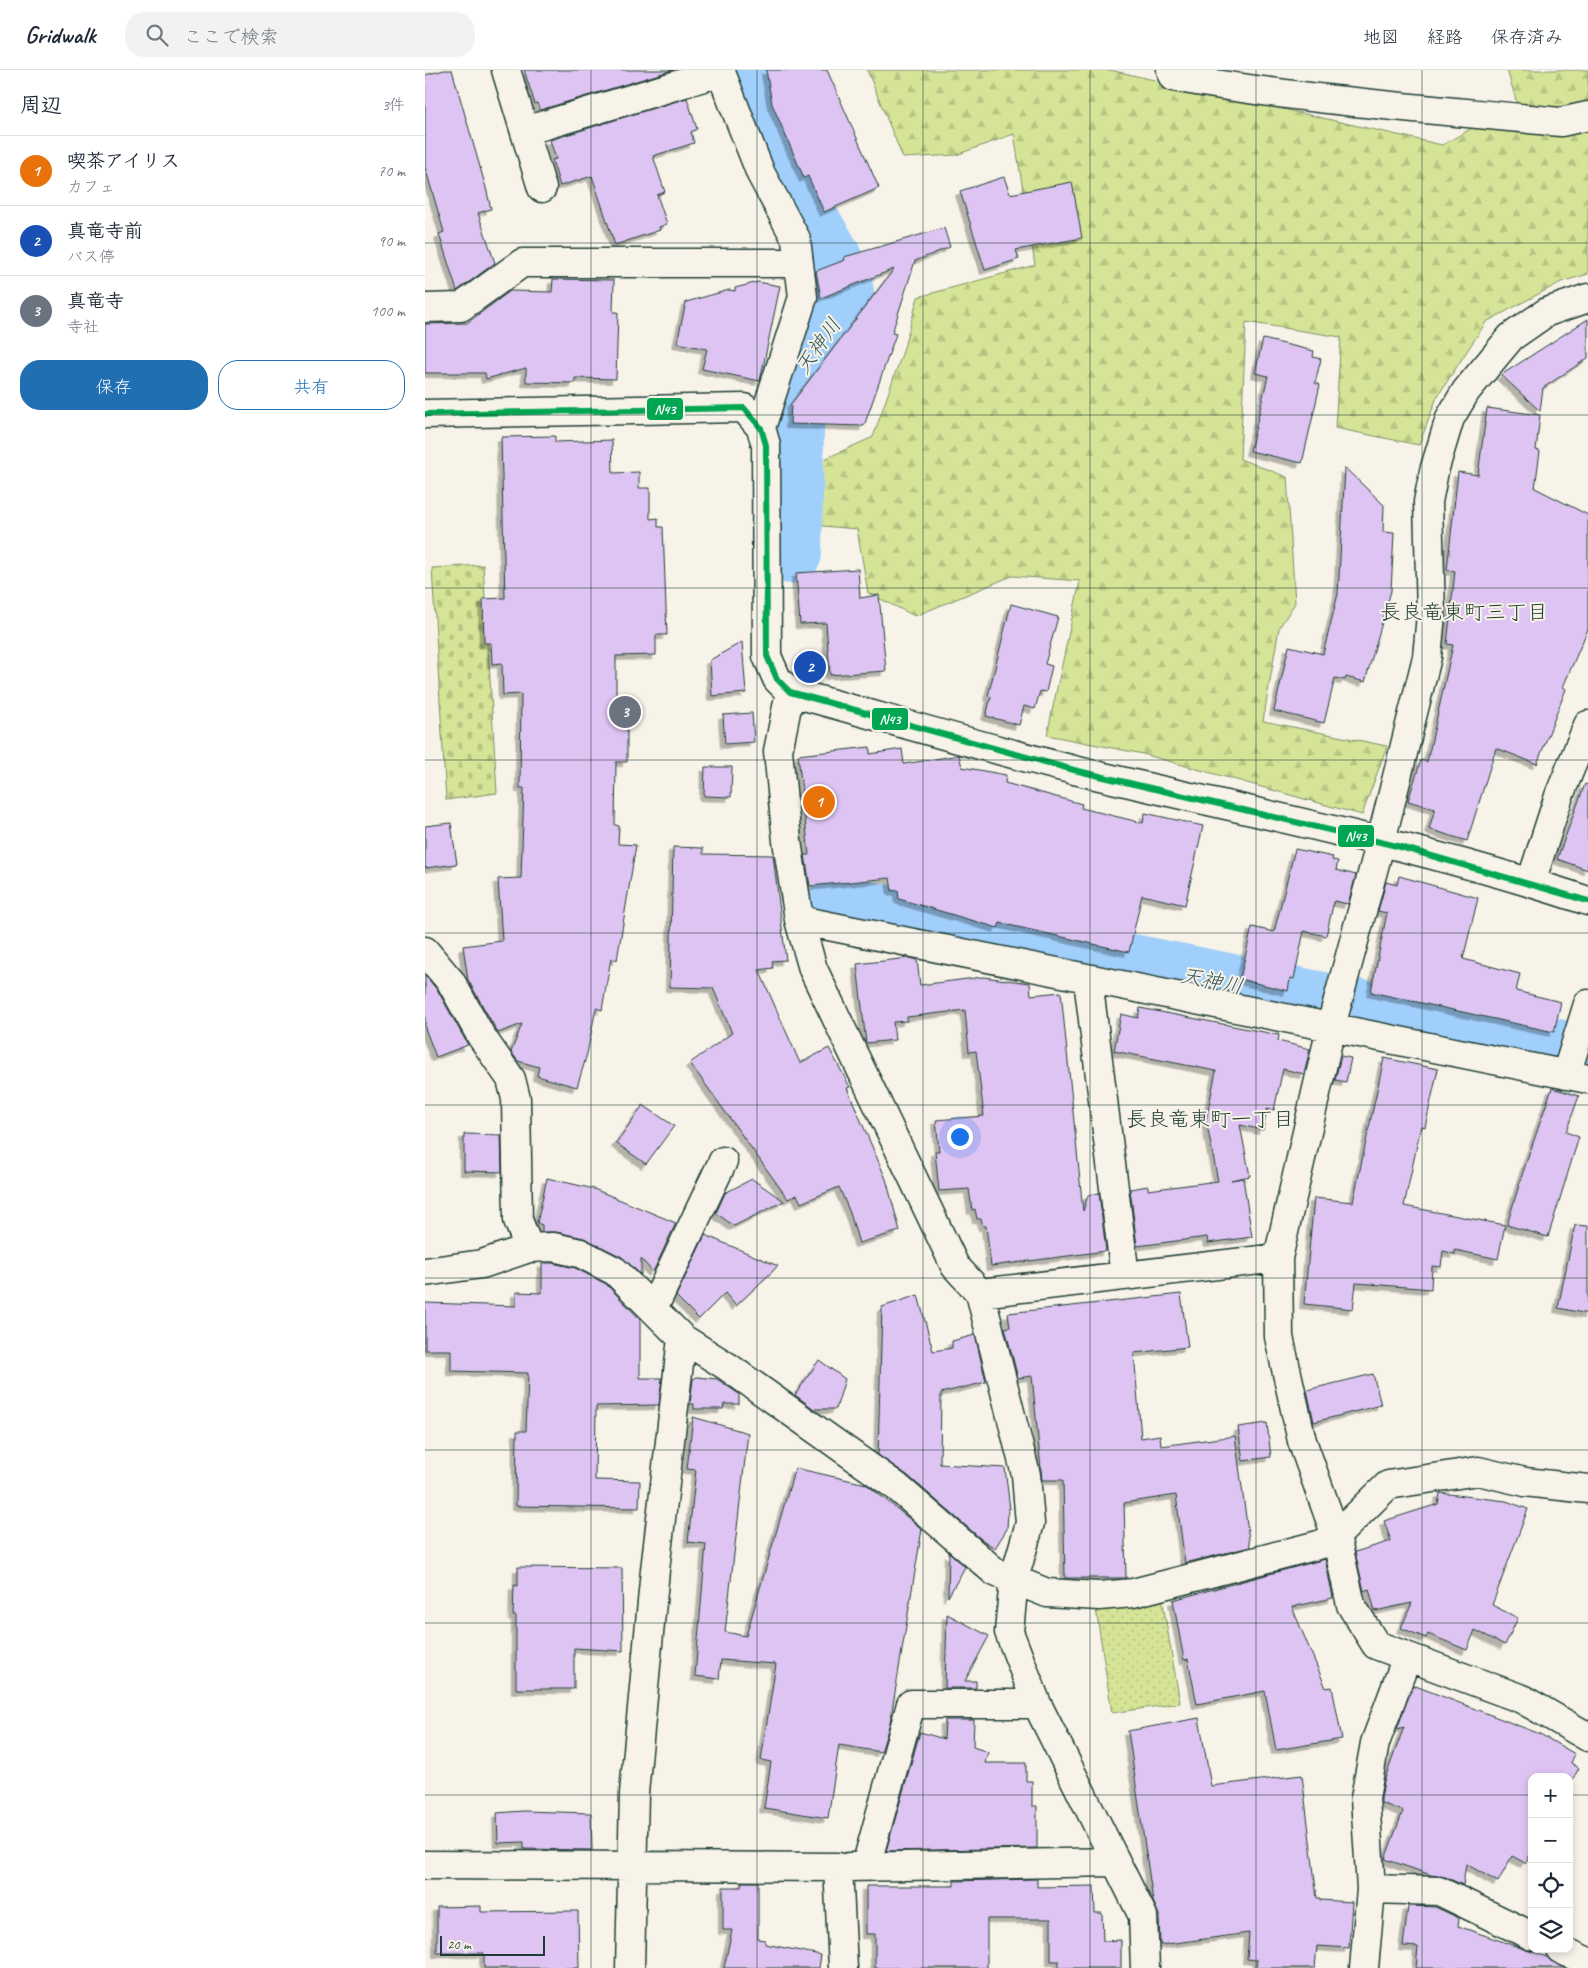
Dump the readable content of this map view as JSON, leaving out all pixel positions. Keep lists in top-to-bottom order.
{
  "districts": ["長良竜東町三丁目", "長良竜東町一丁目"],
  "water": ["天神川"],
  "lines": ["transit line N43"],
  "scale_bar": "20 m",
  "page": {
    "header": "Gridwalk",
    "search": "ここで検索",
    "nav": ["地図", "経路", "保存済み"],
    "heading": ["周辺", "3件"],
    "list": [
      {
        "mark": "1",
        "name": "喫茶アイリス",
        "note": "カフェ",
        "value": "70 m"
      },
      {
        "mark": "2",
        "name": "真竜寺前",
        "note": "バス停",
        "value": "90 m"
      },
      {
        "mark": "3",
        "name": "真竜寺",
        "note": "寺社",
        "value": "100 m"
      }
    ],
    "buttons": ["保存", "共有"],
    "pins": ["2", "3", "1"],
    "map_buttons": ["+", "−"],
    "scale": "20 m"
  }
}
